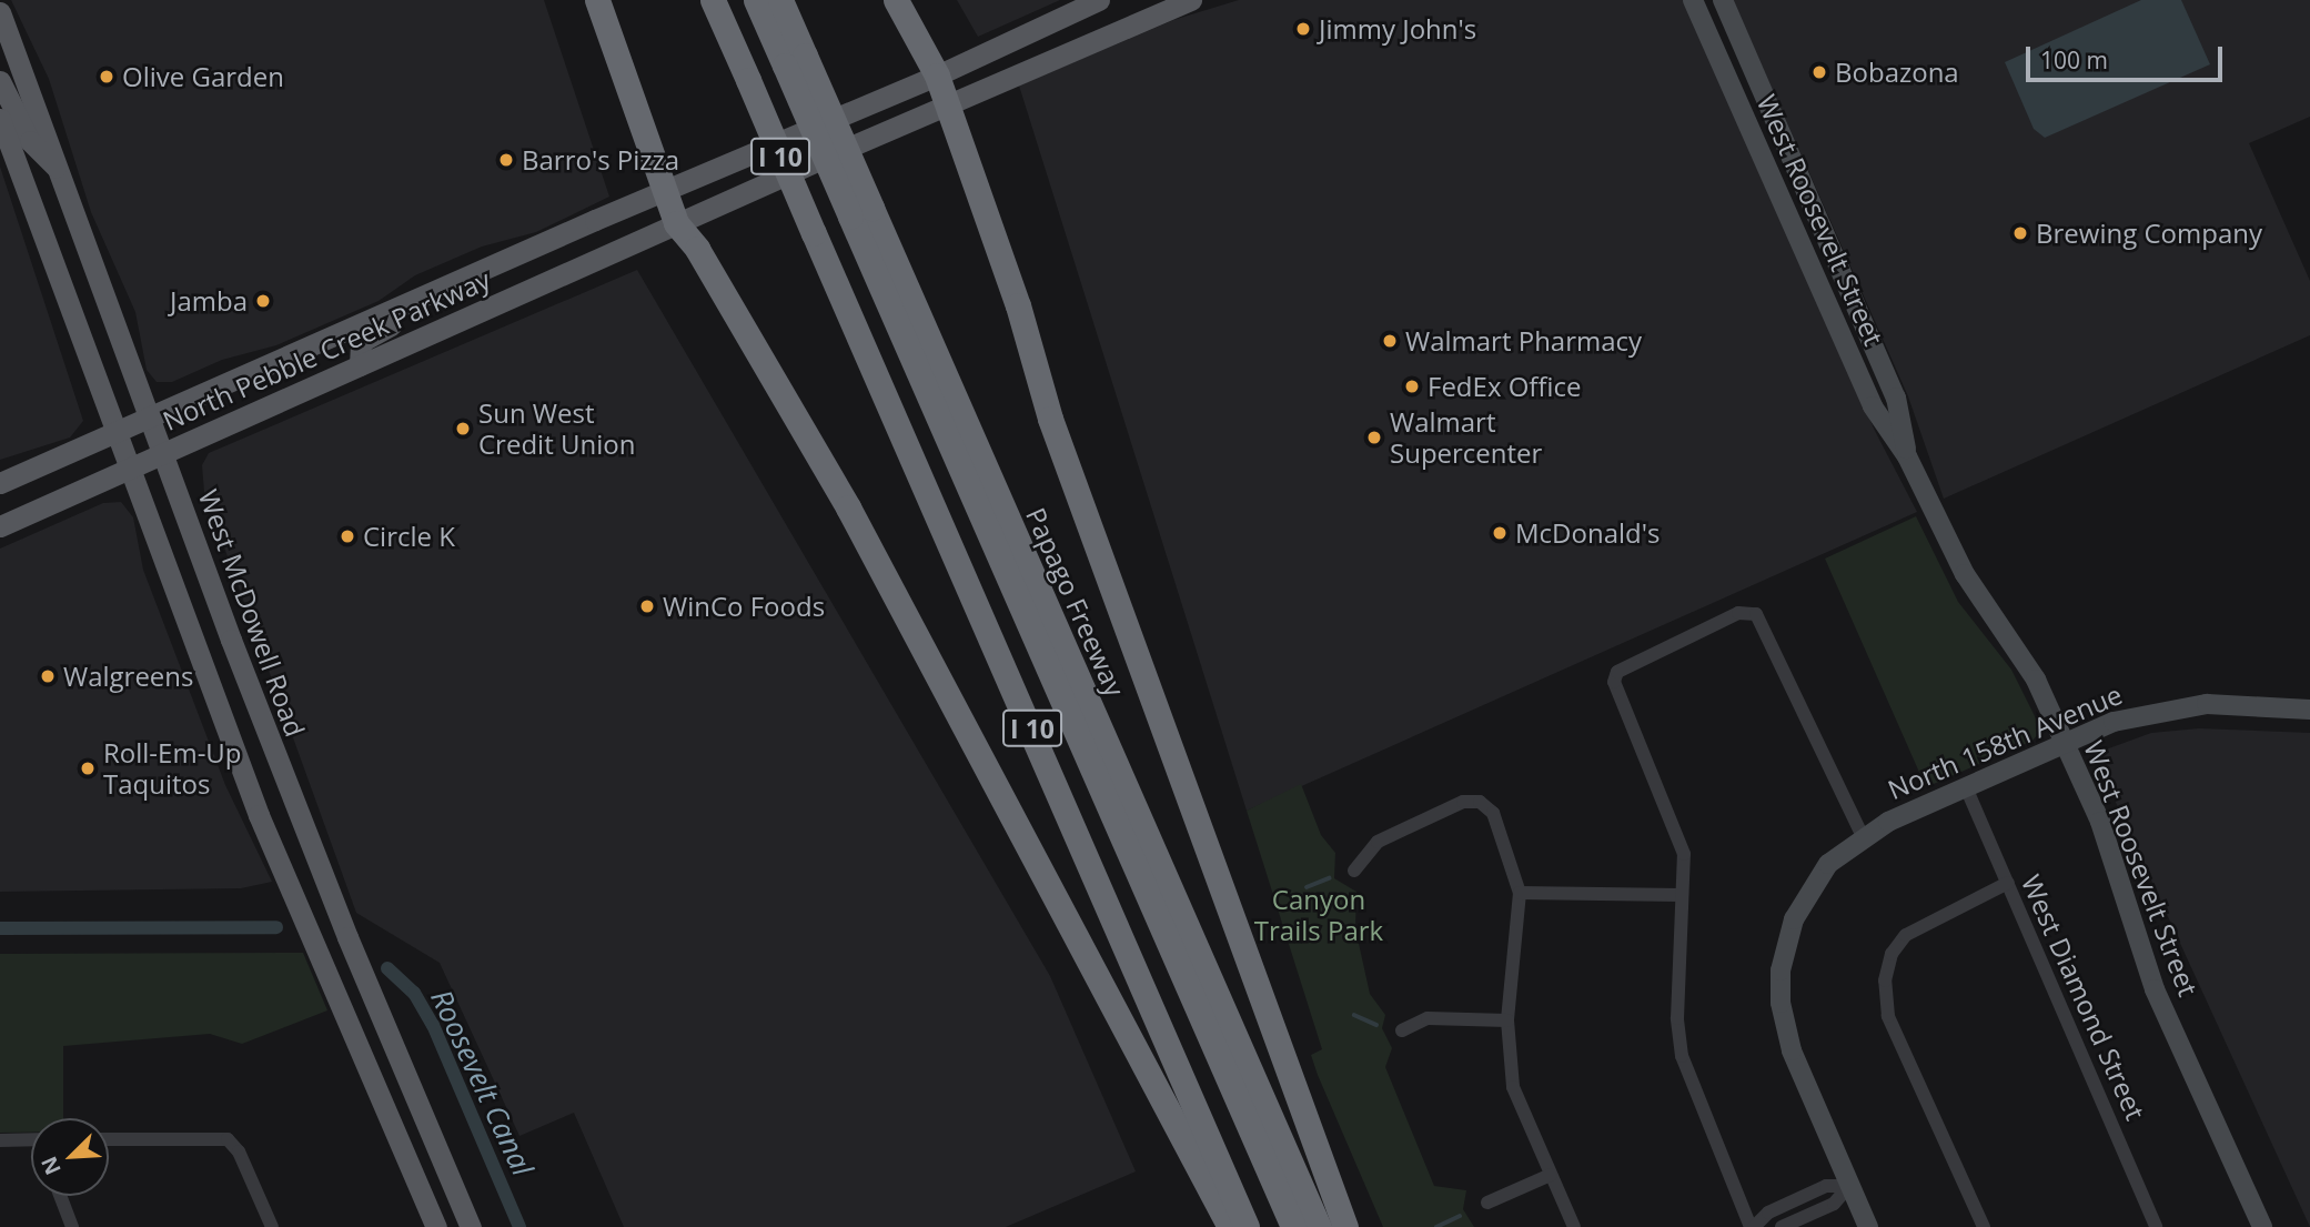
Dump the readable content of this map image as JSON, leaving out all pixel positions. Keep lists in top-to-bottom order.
{
  "streets": {
    "highway": ["I 10", "Papago Freeway"],
    "main road": ["North Pebble Creek Parkway", "West McDowell Road"],
    "street": ["West Roosevelt Street", "North 158th Avenue", "West Diamond Street"]
  },
  "crossings": [
    ["West Roosevelt Street", "North 158th Avenue"],
    ["North Pebble Creek Parkway", "West McDowell Road"],
    ["North 158th Avenue", "West Diamond Street"]
  ],
  "water": ["Roosevelt Canal"],
  "parks": ["Canyon Trails Park"],
  "places": [
    "Jimmy John's",
    "Bobazona",
    "Olive Garden",
    "Barro's Pizza",
    "Brewing Company",
    "Jamba",
    "Walmart Pharmacy",
    "FedEx Office",
    "Sun West Credit Union",
    "Walmart Supercenter",
    "McDonald's",
    "Circle K",
    "WinCo Foods",
    "Walgreens",
    "Roll-Em-Up Taquitos"
  ],
  "scale_bar": "100 m",
  "north": "bottom left"
}
